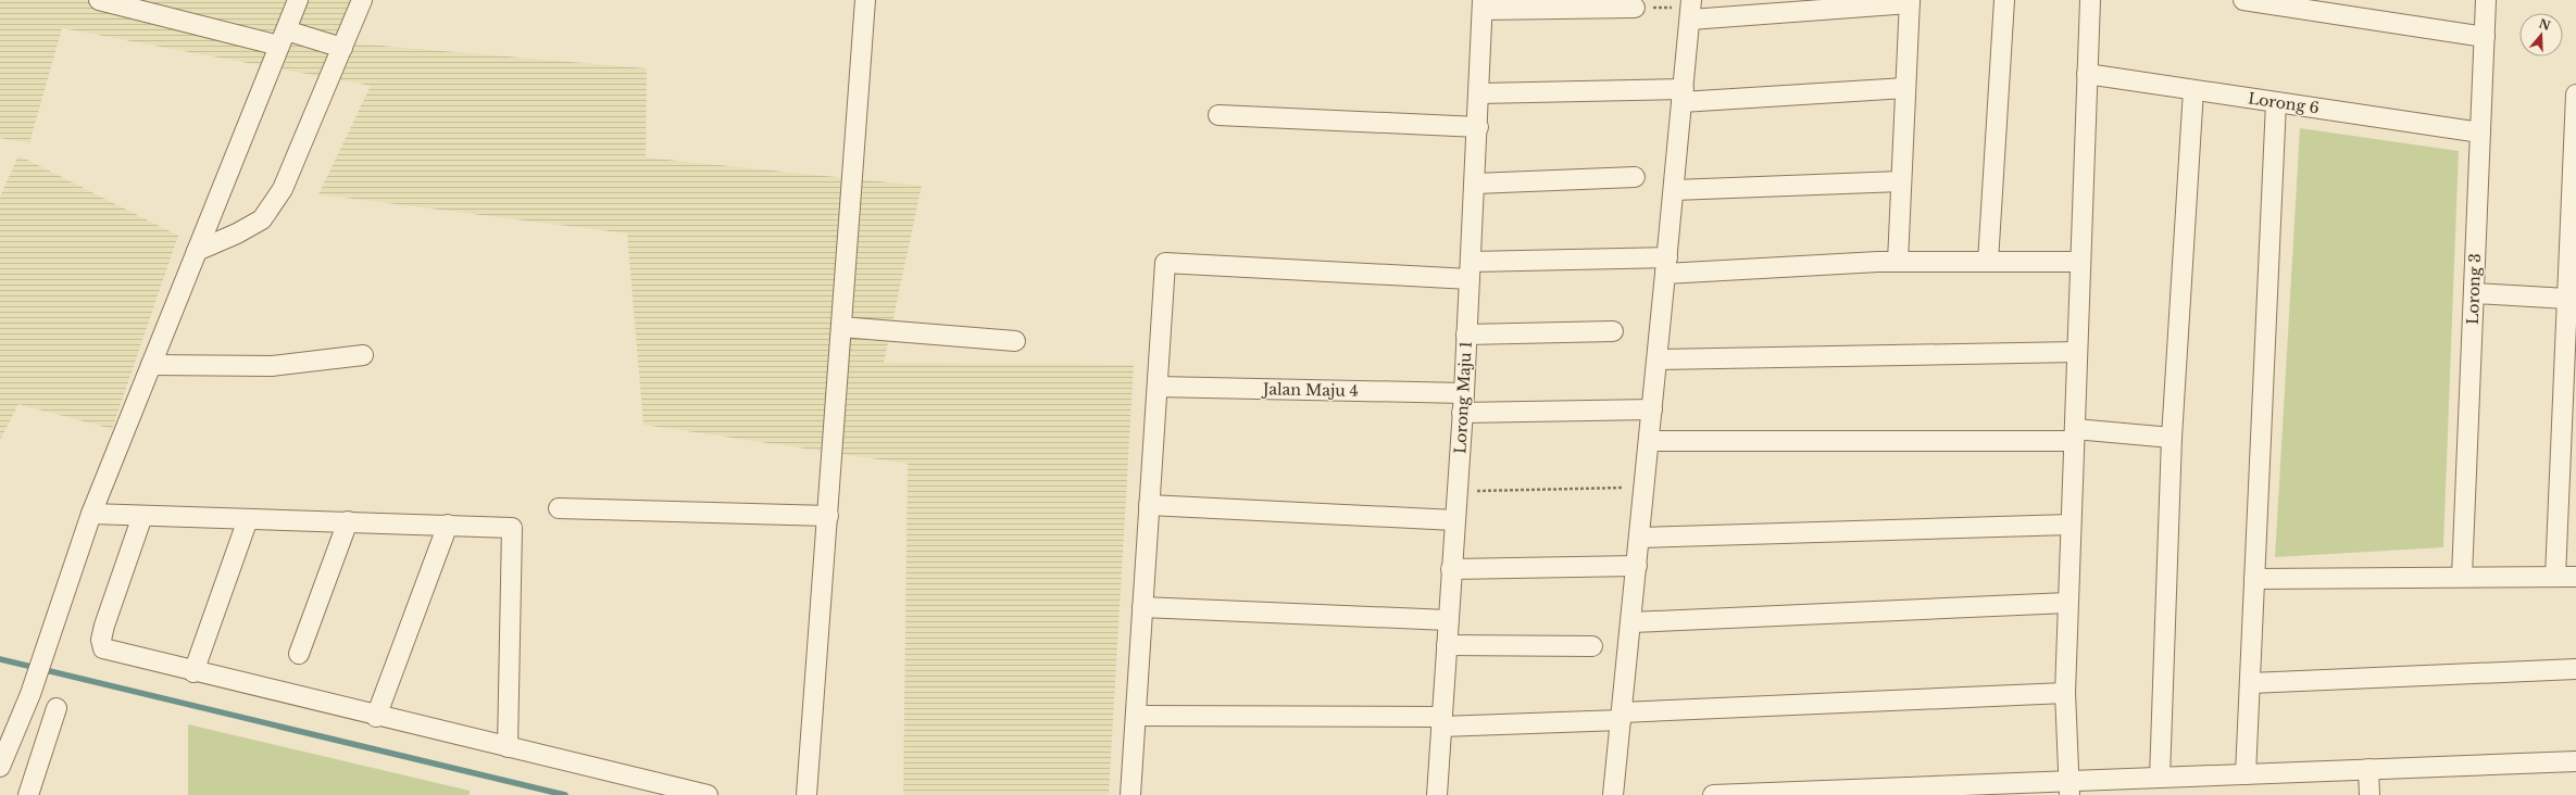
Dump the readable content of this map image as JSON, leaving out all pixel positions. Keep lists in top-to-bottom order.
{
  "streets": {
    "street": [
      "Lorong 6",
      "Lorong 3",
      "Jalan Maju 4",
      "Lorong Maju 1"
    ]
  },
  "crossings": [
    ["Lorong 6", "Lorong 3"],
    ["Jalan Maju 4", "Lorong Maju 1"]
  ],
  "north": "top"
}
